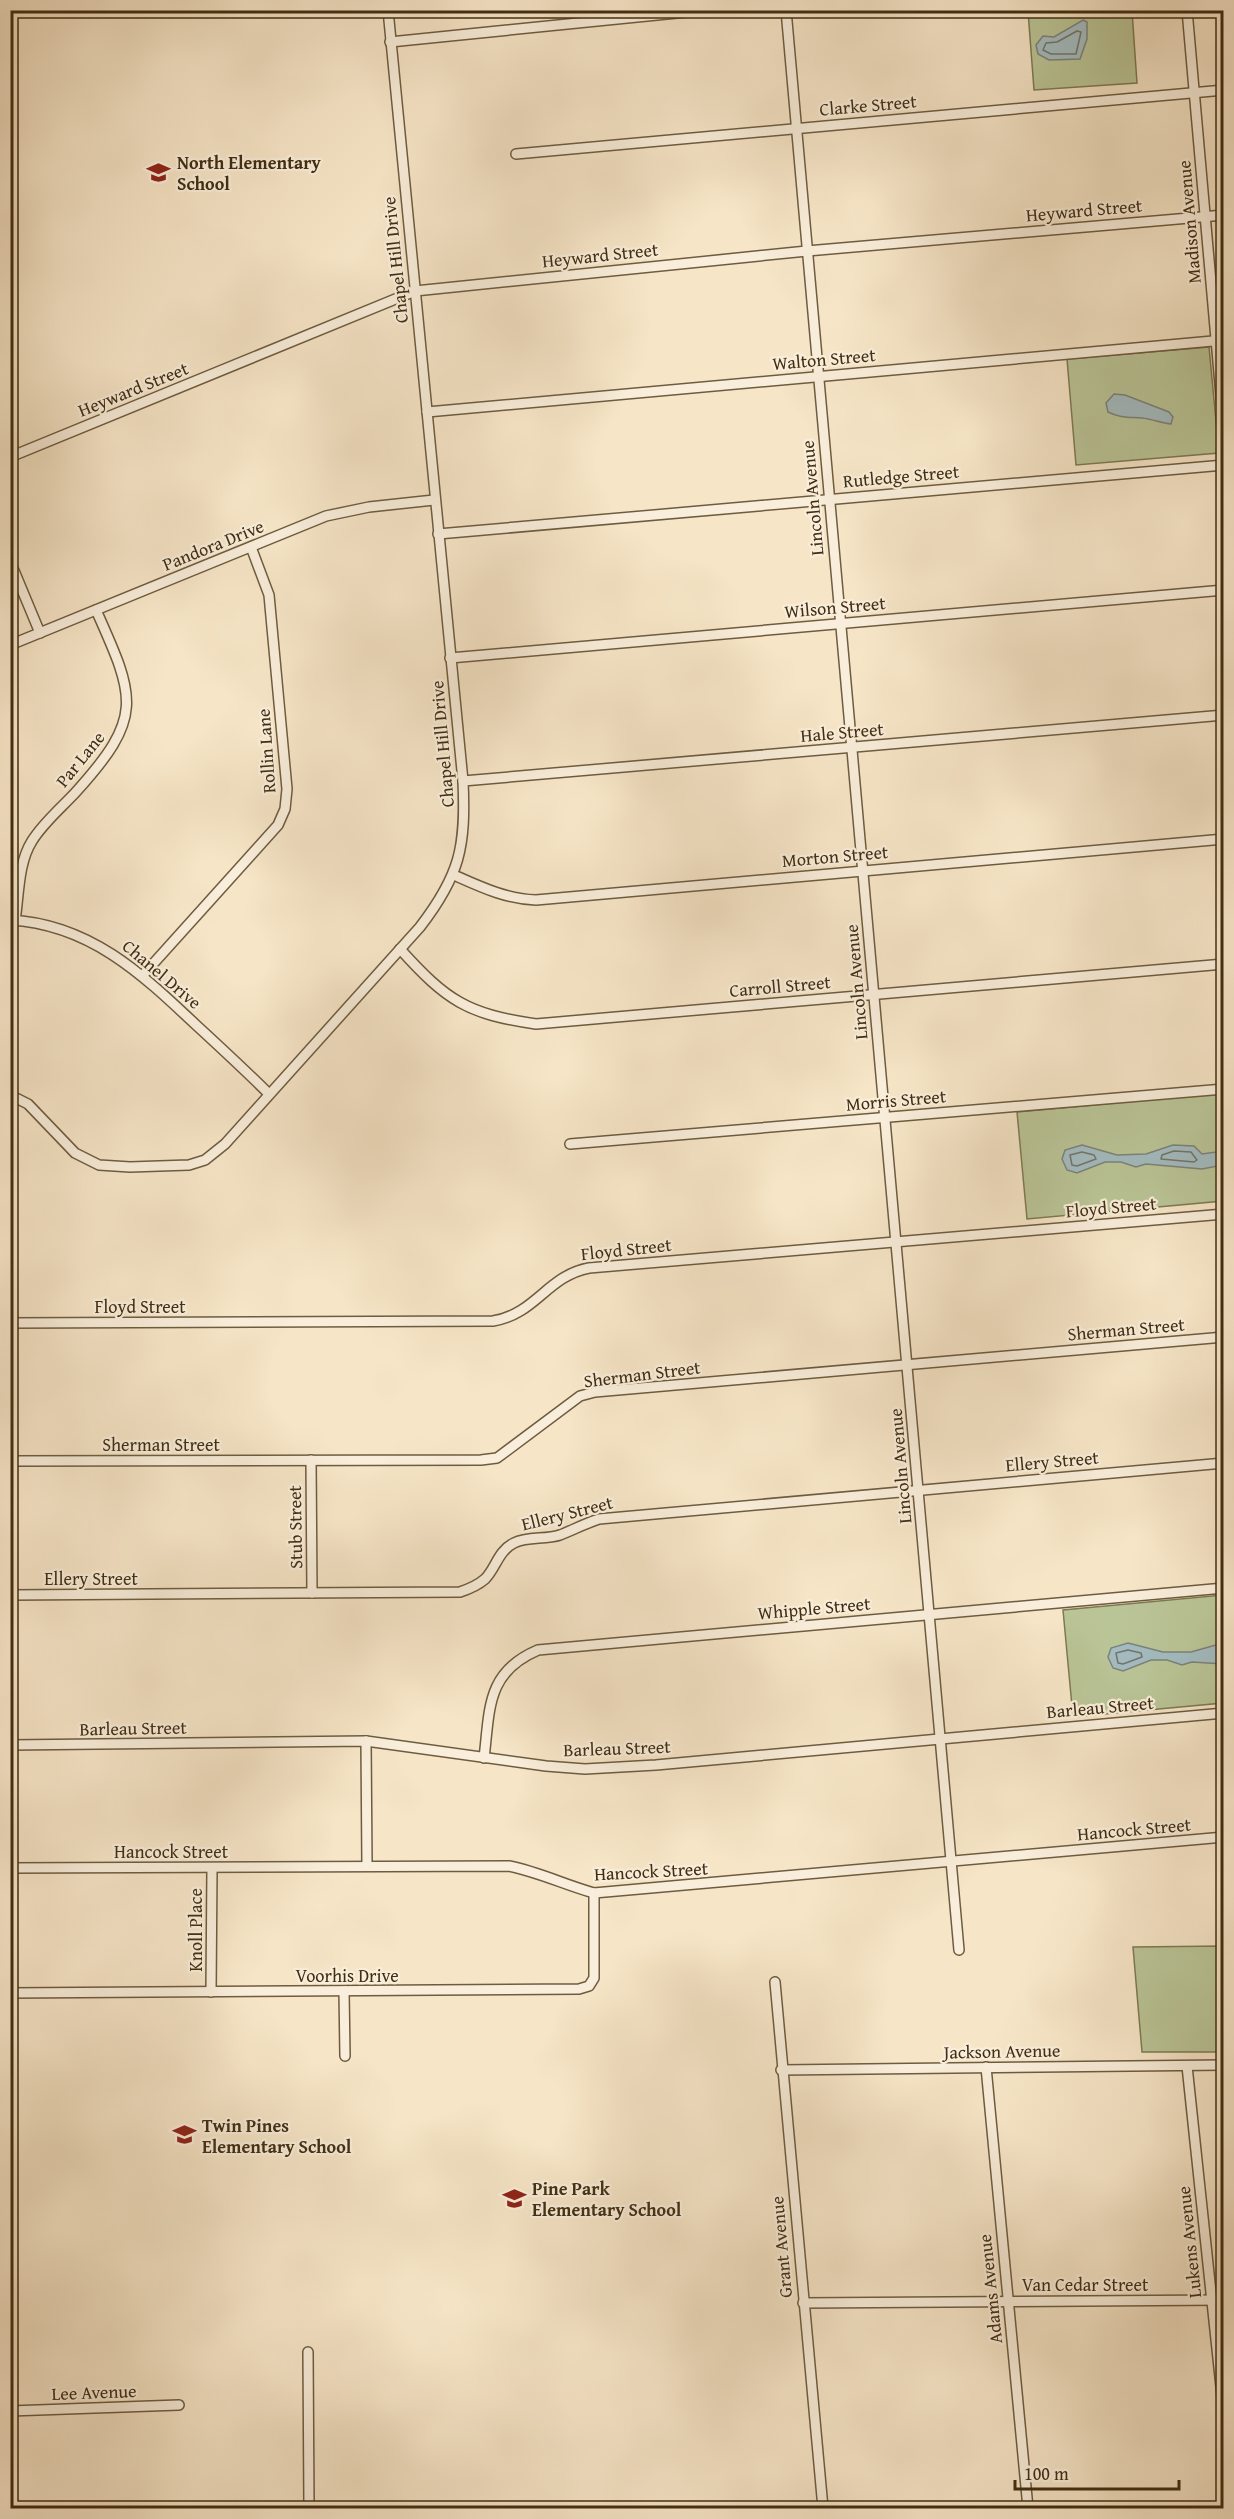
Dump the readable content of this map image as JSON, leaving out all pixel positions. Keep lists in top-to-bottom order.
{
  "streets": {
    "street": [
      "Clarke Street",
      "Heyward Street",
      "Madison Avenue",
      "Chapel Hill Drive",
      "Walton Street",
      "Rutledge Street",
      "Lincoln Avenue",
      "Pandora Drive",
      "Wilson Street",
      "Hale Street",
      "Rollin Lane",
      "Par Lane",
      "Morton Street",
      "Chanel Drive",
      "Carroll Street",
      "Morris Street",
      "Floyd Street",
      "Sherman Street",
      "Ellery Street",
      "Stub Street",
      "Whipple Street",
      "Barleau Street",
      "Hancock Street",
      "Knoll Place",
      "Voorhis Drive",
      "Jackson Avenue",
      "Lukens Avenue",
      "Grant Avenue",
      "Van Cedar Street",
      "Adams Avenue",
      "Lee Avenue"
    ]
  },
  "crossings": [
    ["Clarke Street", "Madison Avenue"],
    ["Clarke Street", "Lincoln Avenue"],
    ["Heyward Street", "Madison Avenue"],
    ["Heyward Street", "Chapel Hill Drive"],
    ["Heyward Street", "Lincoln Avenue"],
    ["Madison Avenue", "Walton Street"],
    ["Chapel Hill Drive", "Walton Street"],
    ["Chapel Hill Drive", "Rutledge Street"],
    ["Chapel Hill Drive", "Pandora Drive"],
    ["Chapel Hill Drive", "Wilson Street"],
    ["Chapel Hill Drive", "Hale Street"],
    ["Chapel Hill Drive", "Morton Street"],
    ["Chapel Hill Drive", "Chanel Drive"],
    ["Chapel Hill Drive", "Carroll Street"],
    ["Walton Street", "Lincoln Avenue"],
    ["Rutledge Street", "Lincoln Avenue"],
    ["Lincoln Avenue", "Wilson Street"],
    ["Lincoln Avenue", "Hale Street"],
    ["Lincoln Avenue", "Morton Street"],
    ["Lincoln Avenue", "Carroll Street"],
    ["Lincoln Avenue", "Morris Street"],
    ["Lincoln Avenue", "Floyd Street"],
    ["Lincoln Avenue", "Sherman Street"],
    ["Lincoln Avenue", "Ellery Street"],
    ["Lincoln Avenue", "Whipple Street"],
    ["Lincoln Avenue", "Barleau Street"],
    ["Lincoln Avenue", "Hancock Street"],
    ["Pandora Drive", "Rollin Lane"],
    ["Pandora Drive", "Par Lane"],
    ["Rollin Lane", "Chanel Drive"],
    ["Par Lane", "Chanel Drive"],
    ["Sherman Street", "Stub Street"],
    ["Ellery Street", "Stub Street"],
    ["Whipple Street", "Barleau Street"],
    ["Hancock Street", "Knoll Place"],
    ["Hancock Street", "Voorhis Drive"],
    ["Knoll Place", "Voorhis Drive"],
    ["Jackson Avenue", "Lukens Avenue"],
    ["Jackson Avenue", "Grant Avenue"],
    ["Jackson Avenue", "Adams Avenue"],
    ["Lukens Avenue", "Van Cedar Street"],
    ["Grant Avenue", "Van Cedar Street"],
    ["Van Cedar Street", "Adams Avenue"]
  ],
  "places": {
    "school or university": ["North Elementary School", "Twin Pines Elementary School", "Pine Park Elementary School"]
  },
  "scale_bar": "100 m"
}
